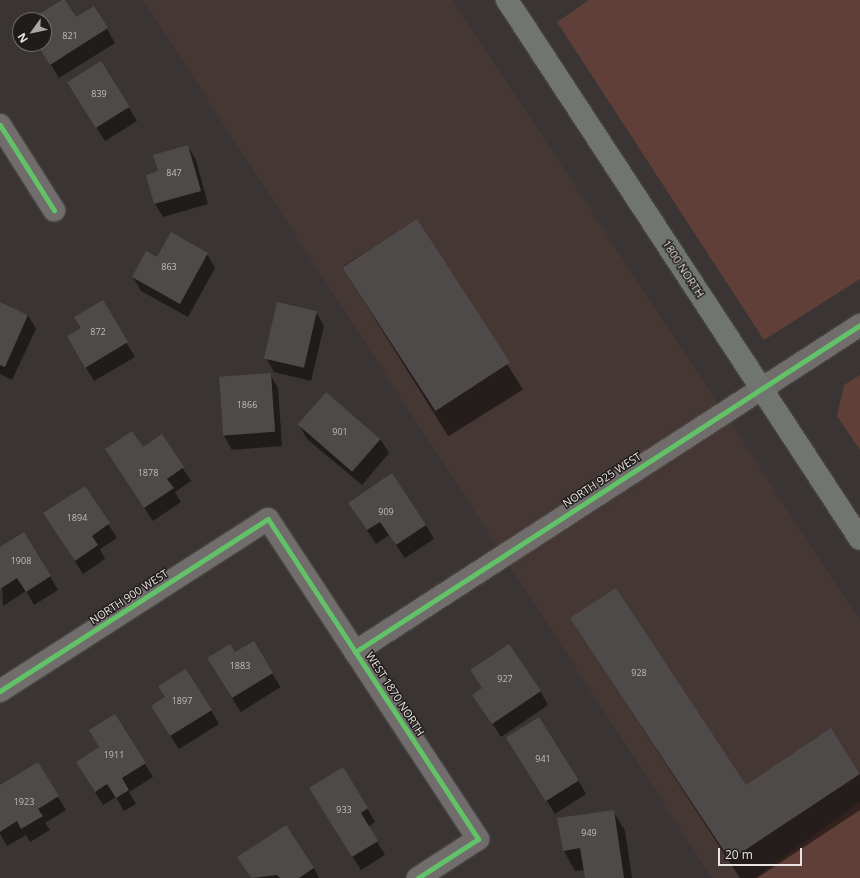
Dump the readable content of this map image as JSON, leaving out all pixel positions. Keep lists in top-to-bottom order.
{
  "streets": {
    "main road": ["1800 NORTH"],
    "street": ["NORTH 925 WEST", "NORTH 900 WEST", "WEST 1870 NORTH"]
  },
  "crossings": [
    ["1800 NORTH", "NORTH 925 WEST"],
    ["NORTH 925 WEST", "WEST 1870 NORTH"],
    ["NORTH 900 WEST", "WEST 1870 NORTH"]
  ],
  "house_numbers": [
    "821",
    "839",
    "847",
    "863",
    "872",
    "1866",
    "901",
    "1878",
    "909",
    "1894",
    "1908",
    "1883",
    "928",
    "927",
    "1897",
    "1911",
    "941",
    "1923",
    "933",
    "949"
  ],
  "scale_bar": "20 m",
  "north": "bottom left"
}
